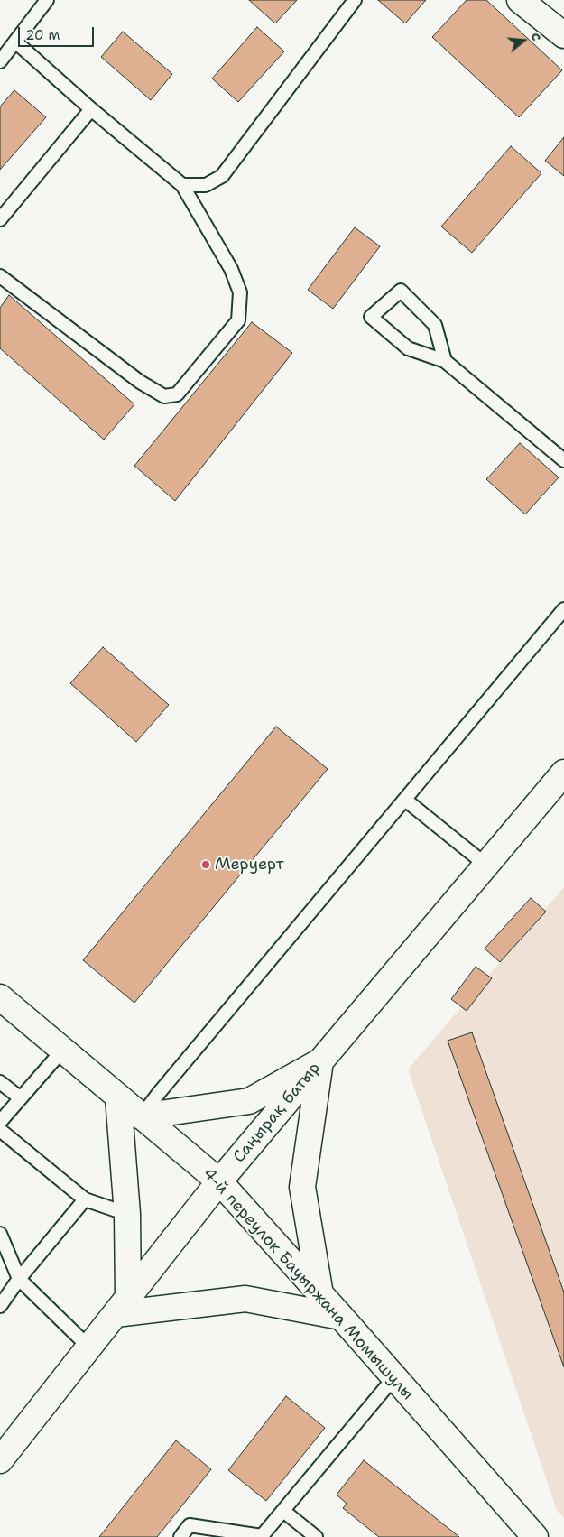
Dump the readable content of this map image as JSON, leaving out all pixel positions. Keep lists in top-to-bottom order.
{
  "streets": {
    "street": ["Саңырақ батыр", "4-й переулок Бауыржана Момышулы"]
  },
  "crossings": [
    ["Саңырақ батыр", "4-й переулок Бауыржана Момышулы"]
  ],
  "places": ["Меруерт"],
  "scale_bar": "20 m",
  "north": "right"
}
